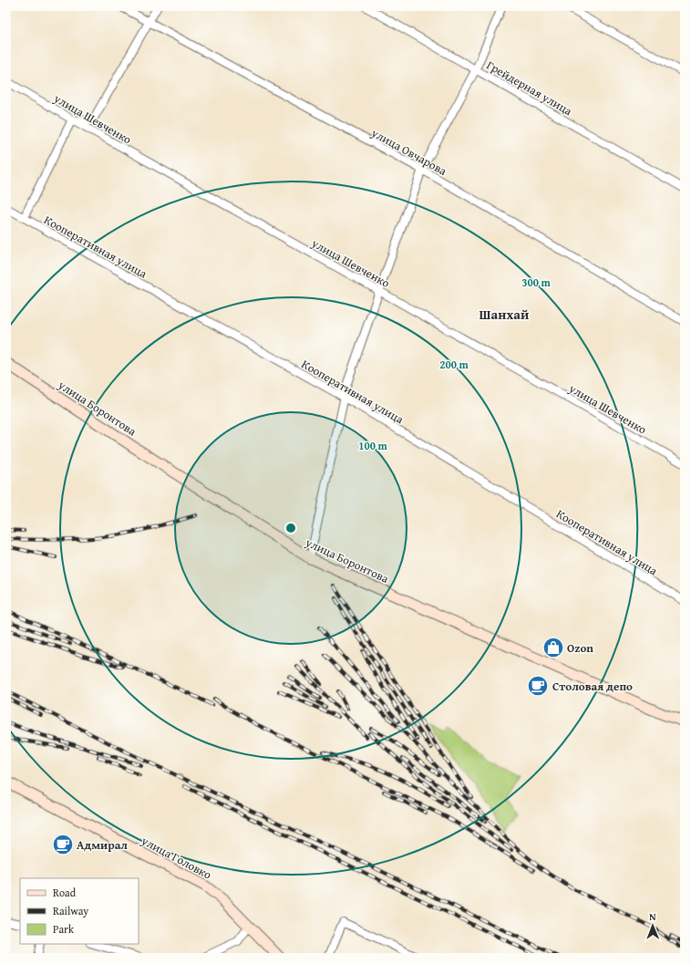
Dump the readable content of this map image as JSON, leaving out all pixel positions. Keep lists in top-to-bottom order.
{
  "streets": {
    "street": [
      "Грейдерная улица",
      "улица Шевченко",
      "улица Овчарова",
      "Кооперативная улица",
      "улица Боронтова",
      "улица Головко"
    ]
  },
  "districts": ["Шанхай"],
  "places": {
    "shop": ["Ozon"],
    "cafe": ["Столовая депо", "Адмирал"]
  },
  "legend": ["Road", "Railway", "Park"],
  "north": "top",
  "rings": ["300 m", "200 m", "100 m"]
}
